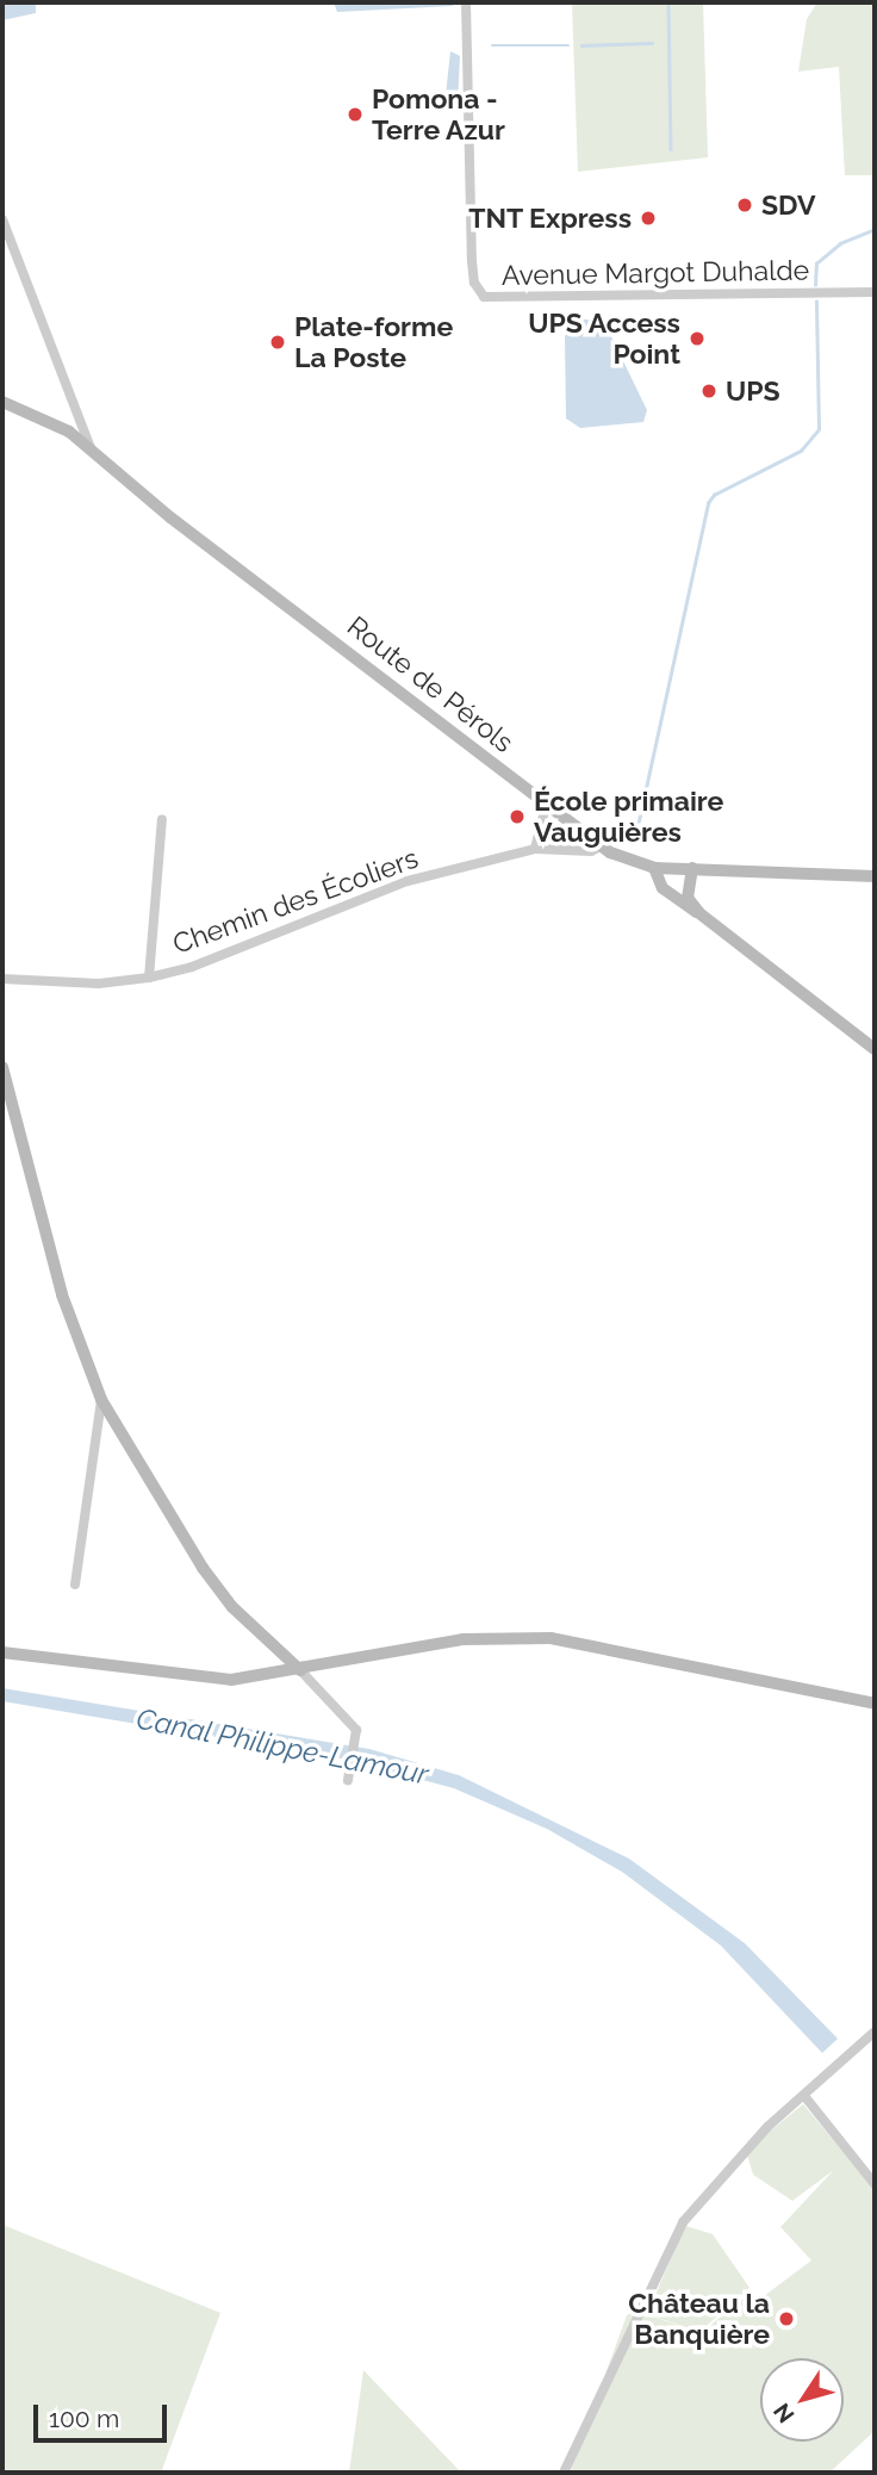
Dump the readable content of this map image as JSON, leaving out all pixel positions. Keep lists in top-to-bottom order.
{
  "streets": {
    "street": ["Avenue Margot Duhalde", "Route de Pérols", "Chemin des Écoliers"]
  },
  "crossings": [
    ["Route de Pérols", "Chemin des Écoliers"]
  ],
  "water": ["Canal Philippe-Lamour"],
  "places": [
    "Pomona - Terre Azur",
    "SDV",
    "TNT Express",
    "UPS Access Point",
    "Plate-forme La Poste",
    "UPS",
    "École primaire Vauguières",
    "Château la Banquière"
  ],
  "scale_bar": "100 m",
  "north": "bottom left"
}
